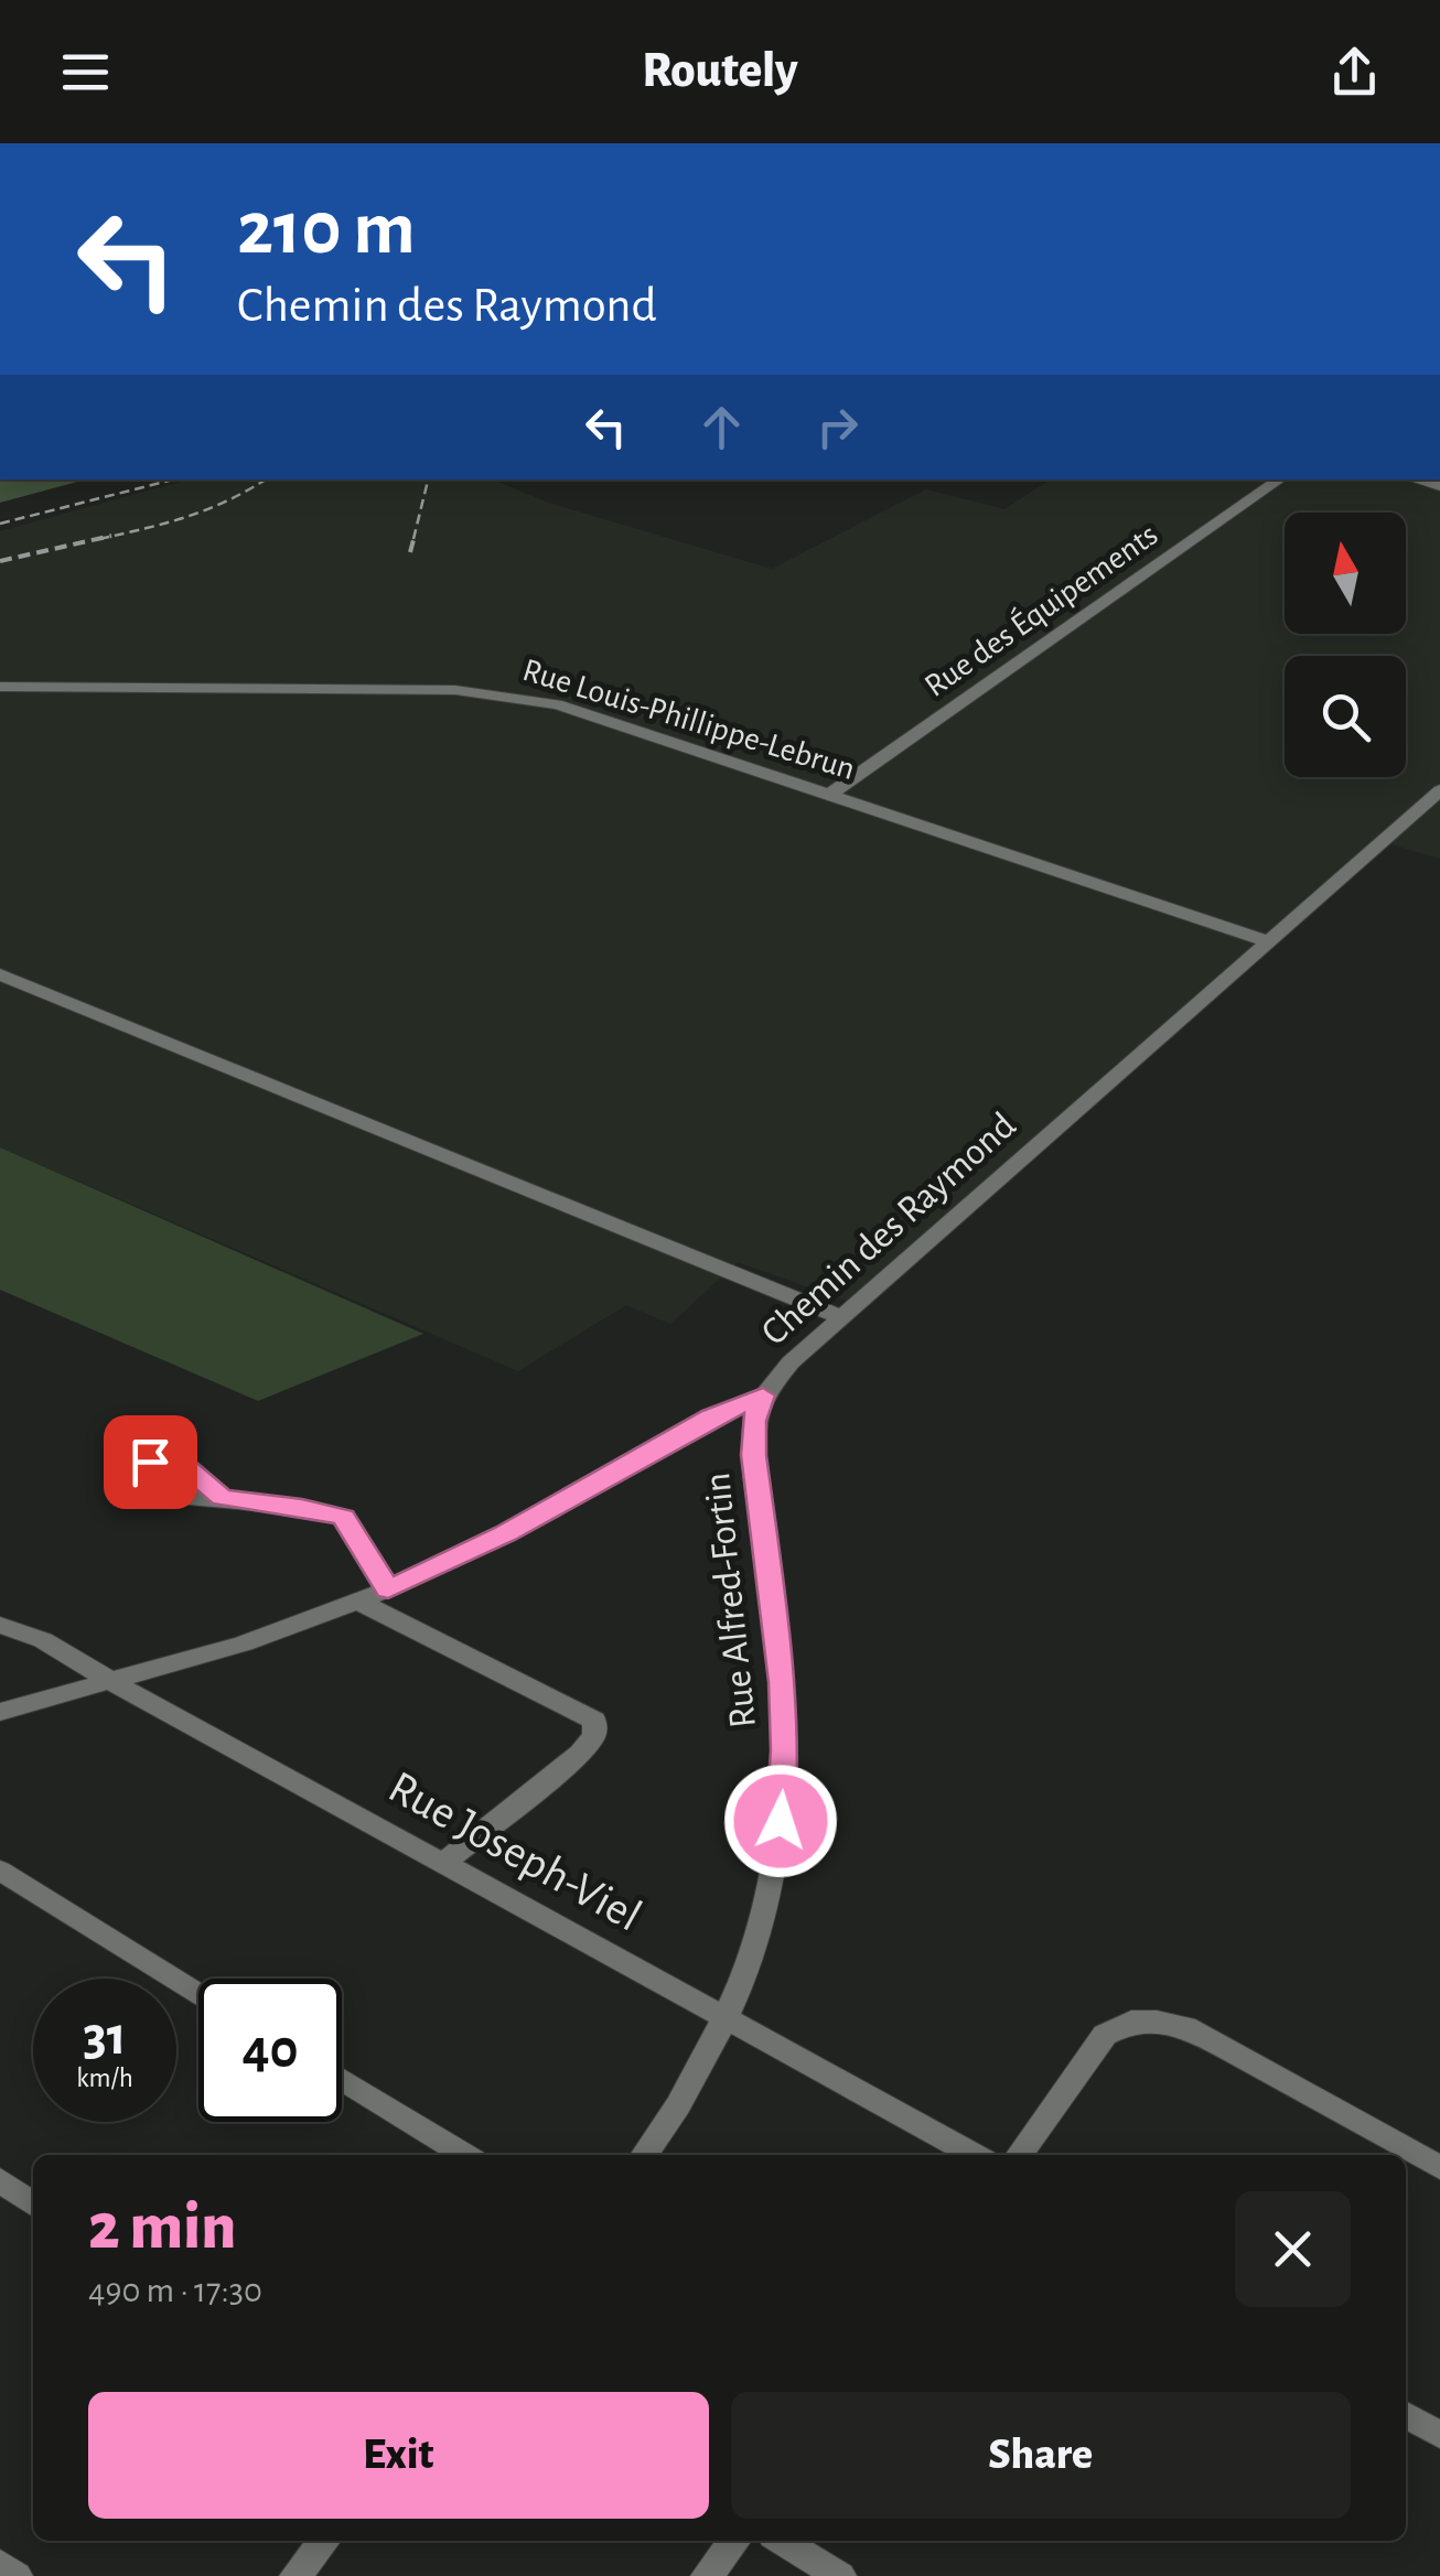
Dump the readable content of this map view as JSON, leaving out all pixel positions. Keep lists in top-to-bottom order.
{
  "streets": {
    "street": [
      "Rue des Équipements",
      "Rue Louis-Phillippe-Lebrun",
      "Chemin des Raymond",
      "Rue Alfred-Fortin",
      "Rue Joseph-Viel"
    ]
  },
  "crossings": [
    ["Rue des Équipements", "Rue Louis-Phillippe-Lebrun"],
    ["Rue Louis-Phillippe-Lebrun", "Chemin des Raymond"],
    ["Chemin des Raymond", "Rue Alfred-Fortin"],
    ["Chemin des Raymond", "Rue Joseph-Viel"],
    ["Rue Alfred-Fortin", "Rue Joseph-Viel"]
  ],
  "north": "top",
  "page": {
    "header": "Routely",
    "turn": ["210 m", "Chemin des Raymond"],
    "speed": "31 km/h",
    "limit": "40",
    "heading": ["2 min", "490 m · 17:30"],
    "buttons": ["Exit", "Share"]
  }
}
